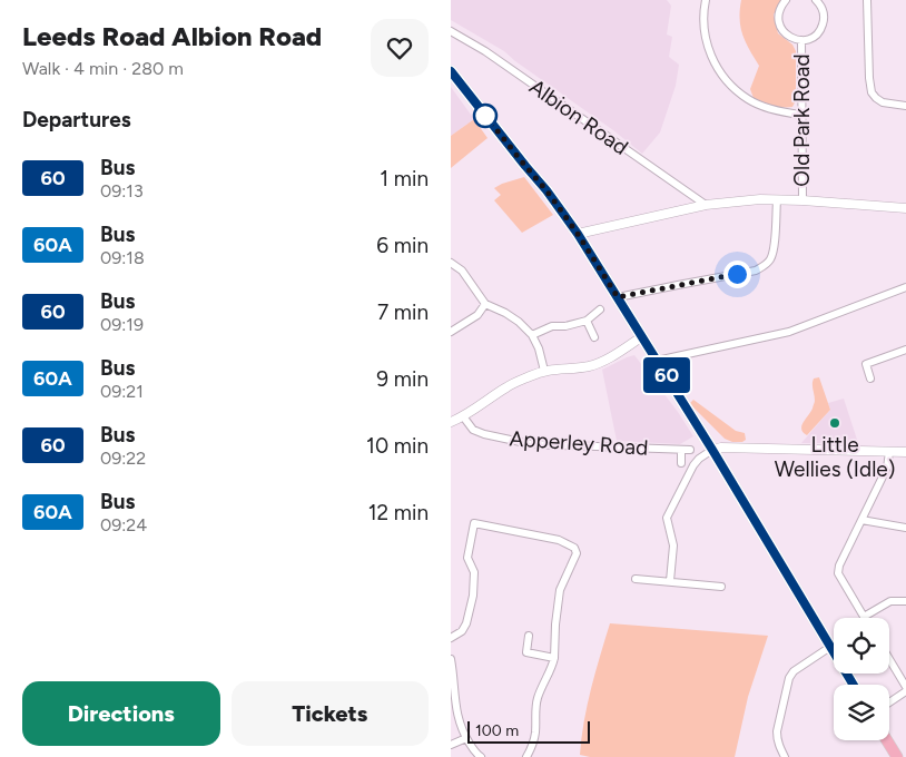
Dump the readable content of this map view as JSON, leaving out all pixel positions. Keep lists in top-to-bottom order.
{
  "streets": {
    "street": ["Albion Road", "Old Park Road", "Apperley Road"]
  },
  "places": ["Little Wellies (Idle)"],
  "lines": ["bus line 60"],
  "scale_bar": "100 m",
  "page": {
    "heading": [
      ["Leeds Road Albion Road", "Walk · 4 min · 280 m"],
      "Departures"
    ],
    "on_map": "60",
    "list": [
      {
        "mark": "60",
        "name": "Bus",
        "note": "09:13",
        "value": "1 min"
      },
      {
        "mark": "60A",
        "name": "Bus",
        "note": "09:18",
        "value": "6 min"
      },
      {
        "mark": "60",
        "name": "Bus",
        "note": "09:19",
        "value": "7 min"
      },
      {
        "mark": "60A",
        "name": "Bus",
        "note": "09:21",
        "value": "9 min"
      },
      {
        "mark": "60",
        "name": "Bus",
        "note": "09:22",
        "value": "10 min"
      },
      {
        "mark": "60A",
        "name": "Bus",
        "note": "09:24",
        "value": "12 min"
      }
    ],
    "buttons": ["Directions", "Tickets"],
    "scale": "100 m"
  }
}
